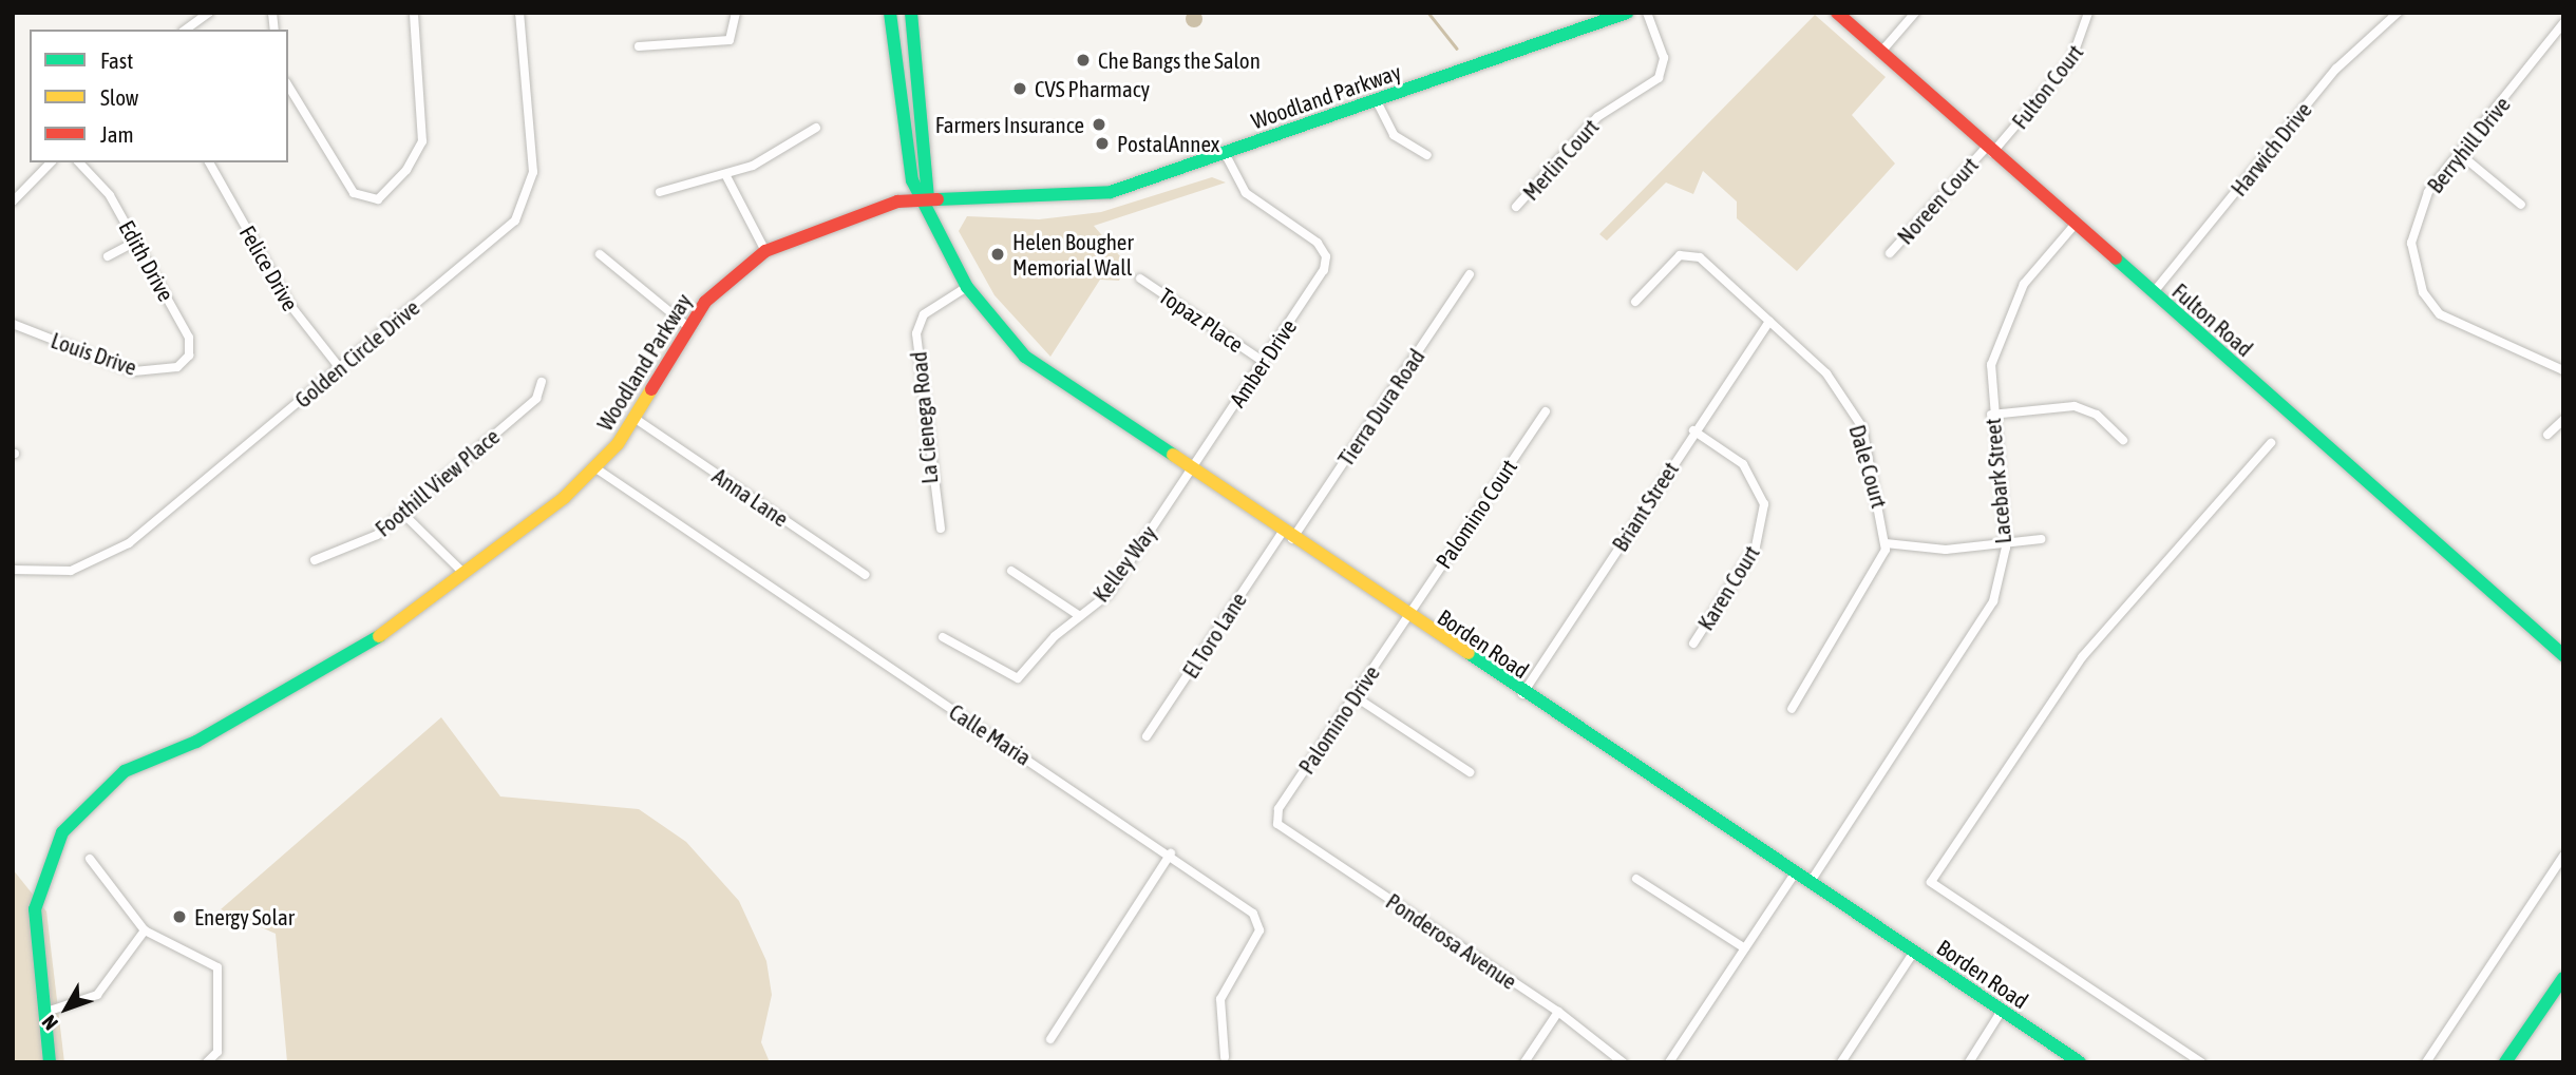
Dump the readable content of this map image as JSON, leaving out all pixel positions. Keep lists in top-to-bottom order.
{
  "streets": {
    "main road": ["Woodland Parkway", "Fulton Road", "Borden Road"],
    "street": [
      "Fulton Court",
      "Berryhill Drive",
      "Harwich Drive",
      "Merlin Court",
      "Noreen Court",
      "Edith Drive",
      "Felice Drive",
      "Topaz Place",
      "Louis Drive",
      "Golden Circle Drive",
      "Amber Drive",
      "Tierra Dura Road",
      "La Cienega Road",
      "Dale Court",
      "Lacebark Street",
      "Foothill View Place",
      "Anna Lane",
      "Briant Street",
      "Palomino Court",
      "Kelley Way",
      "Karen Court",
      "El Toro Lane",
      "Palomino Drive",
      "Calle Maria",
      "Ponderosa Avenue"
    ]
  },
  "crossings": [
    ["Fulton Court", "Noreen Court"],
    ["Fulton Court", "Fulton Road"],
    ["Woodland Parkway", "Amber Drive"],
    ["Woodland Parkway", "Anna Lane"],
    ["Woodland Parkway", "Borden Road"],
    ["Woodland Parkway", "Calle Maria"],
    ["Harwich Drive", "Fulton Road"],
    ["Noreen Court", "Fulton Road"],
    ["Edith Drive", "Louis Drive"],
    ["Felice Drive", "Golden Circle Drive"],
    ["Topaz Place", "Amber Drive"],
    ["Fulton Road", "Lacebark Street"],
    ["Amber Drive", "Kelley Way"],
    ["Amber Drive", "Borden Road"],
    ["Tierra Dura Road", "El Toro Lane"],
    ["Tierra Dura Road", "Borden Road"],
    ["La Cienega Road", "Borden Road"],
    ["Dale Court", "Briant Street"],
    ["Lacebark Street", "Borden Road"],
    ["Briant Street", "Karen Court"],
    ["Briant Street", "Borden Road"],
    ["Palomino Court", "Borden Road"],
    ["Palomino Court", "Palomino Drive"],
    ["Kelley Way", "Borden Road"],
    ["El Toro Lane", "Borden Road"],
    ["Borden Road", "Palomino Drive"],
    ["Palomino Drive", "Ponderosa Avenue"]
  ],
  "places": [
    "Che Bangs the Salon",
    "CVS Pharmacy",
    "Farmers Insurance",
    "PostalAnnex",
    "Helen Bougher Memorial Wall",
    "Energy Solar"
  ],
  "legend": ["Fast", "Slow", "Jam"],
  "north": "bottom left"
}
